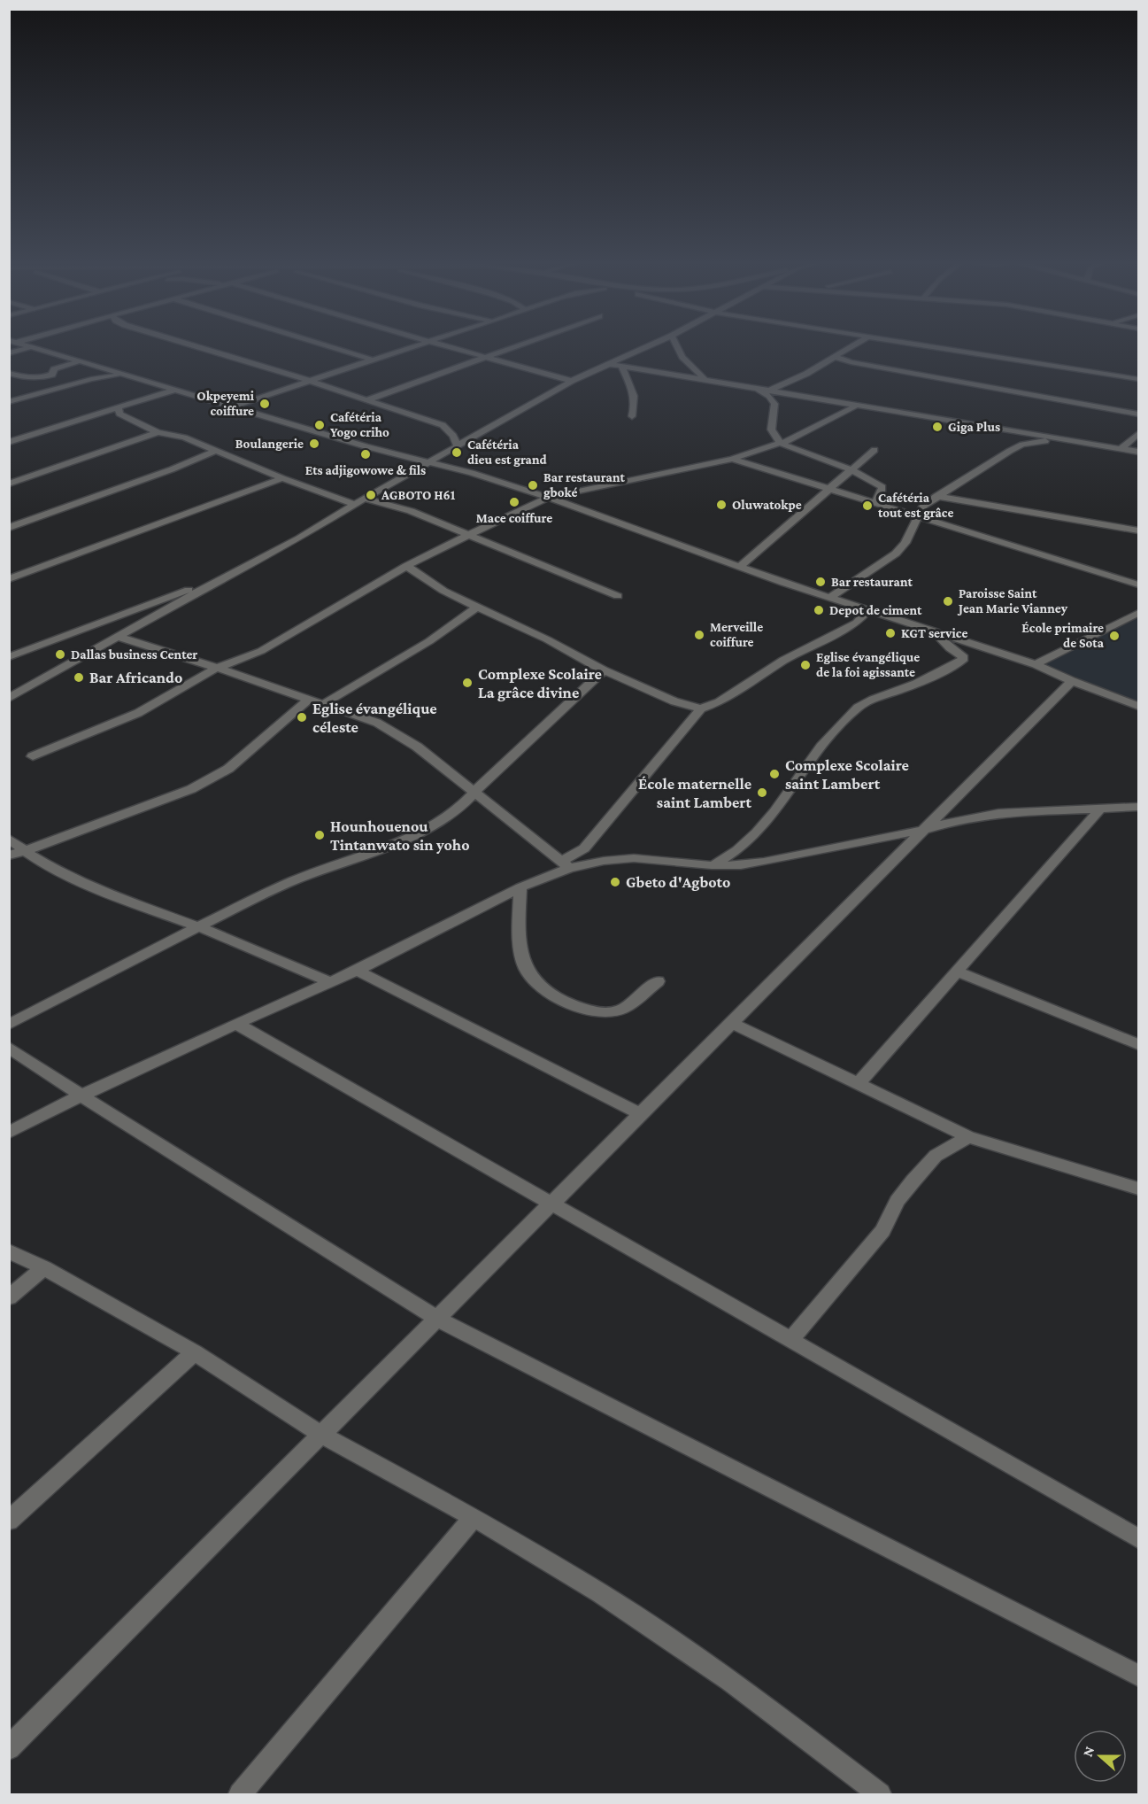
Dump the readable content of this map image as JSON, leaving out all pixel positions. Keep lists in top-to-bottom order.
{
  "places": [
    "Okpeyemi coiffure",
    "Cafétéria Yogo criho",
    "Giga Plus",
    "Boulangerie",
    "Cafétéria dieu est grand",
    "Ets adjigowowe & fils",
    "Bar restaurant gboké",
    "AGBOTO H61",
    "Mace coiffure",
    "Oluwatokpe",
    "Cafétéria tout est grâce",
    "Bar restaurant",
    "Paroisse Saint Jean Marie Vianney",
    "Depot de ciment",
    "KGT service",
    "Merveille coiffure",
    "École primaire de Sota",
    "Dallas business Center",
    "Eglise évangélique de la foi agissante",
    "Bar Africando",
    "Complexe Scolaire La grâce divine",
    "Eglise évangélique céleste",
    "Complexe Scolaire saint Lambert",
    "École maternelle saint Lambert",
    "Hounhouenou Tintanwato sin yoho",
    "Gbeto d'Agboto"
  ],
  "north": "left"
}
